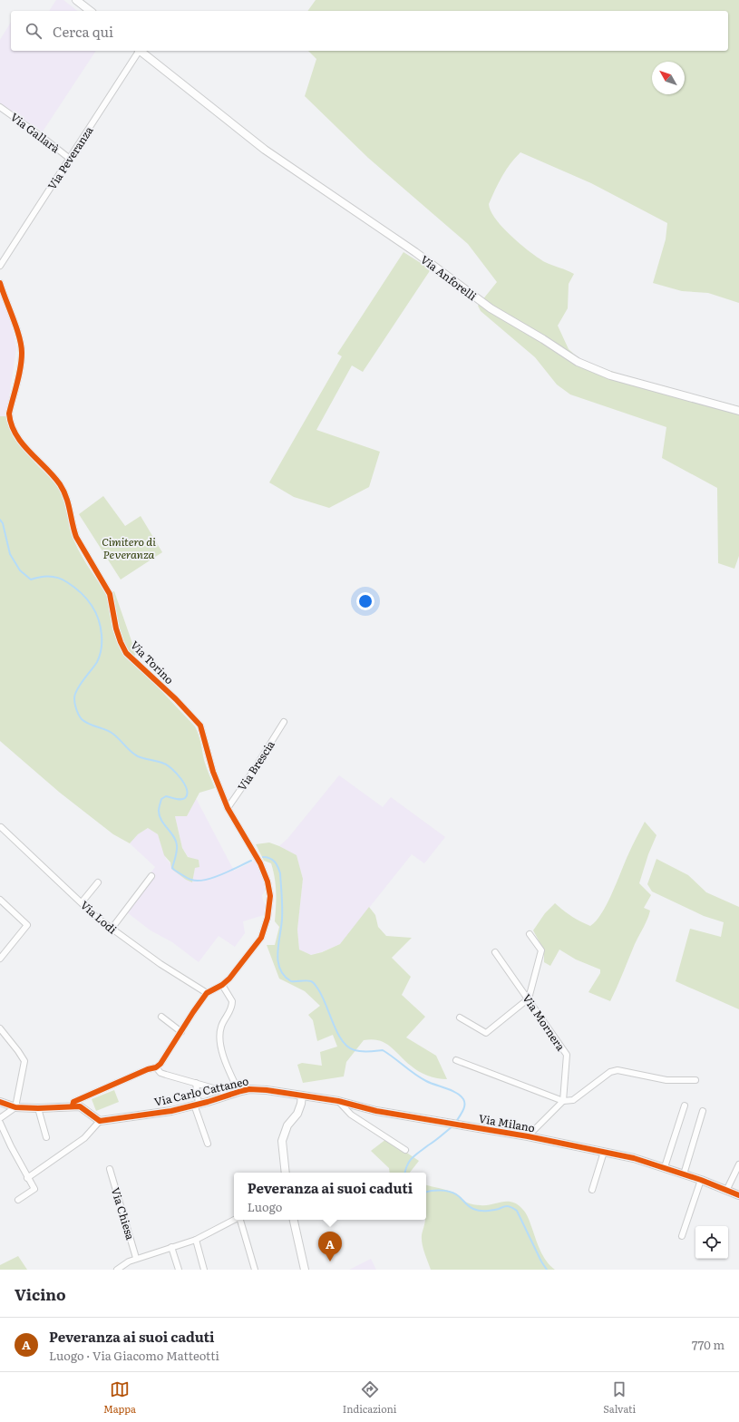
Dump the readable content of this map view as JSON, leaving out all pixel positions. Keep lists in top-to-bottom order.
{
  "streets": {
    "street": [
      "Via Gallarà",
      "Via Peveranza",
      "Via Anforelli",
      "Via Torino",
      "Via Brescia",
      "Via Lodi",
      "Via Mornera",
      "Via Carlo Cattaneo",
      "Via Milano",
      "Via Chiesa"
    ]
  },
  "crossings": [
    ["Via Gallarà", "Via Peveranza"],
    ["Via Torino", "Via Brescia"],
    ["Via Torino", "Via Lodi"],
    ["Via Carlo Cattaneo", "Via Milano"]
  ],
  "parks": ["Cimitero di Peveranza"],
  "north": "top left",
  "page": {
    "search": "Cerca qui",
    "popup": ["Peveranza ai suoi caduti", "Luogo"],
    "pins": "A",
    "heading": "Vicino",
    "list": [
      {
        "mark": "A",
        "name": "Peveranza ai suoi caduti",
        "note": "Luogo · Via Giacomo Matteotti",
        "value": "770 m"
      }
    ],
    "nav": ["Mappa", "Indicazioni", "Salvati"]
  }
}
